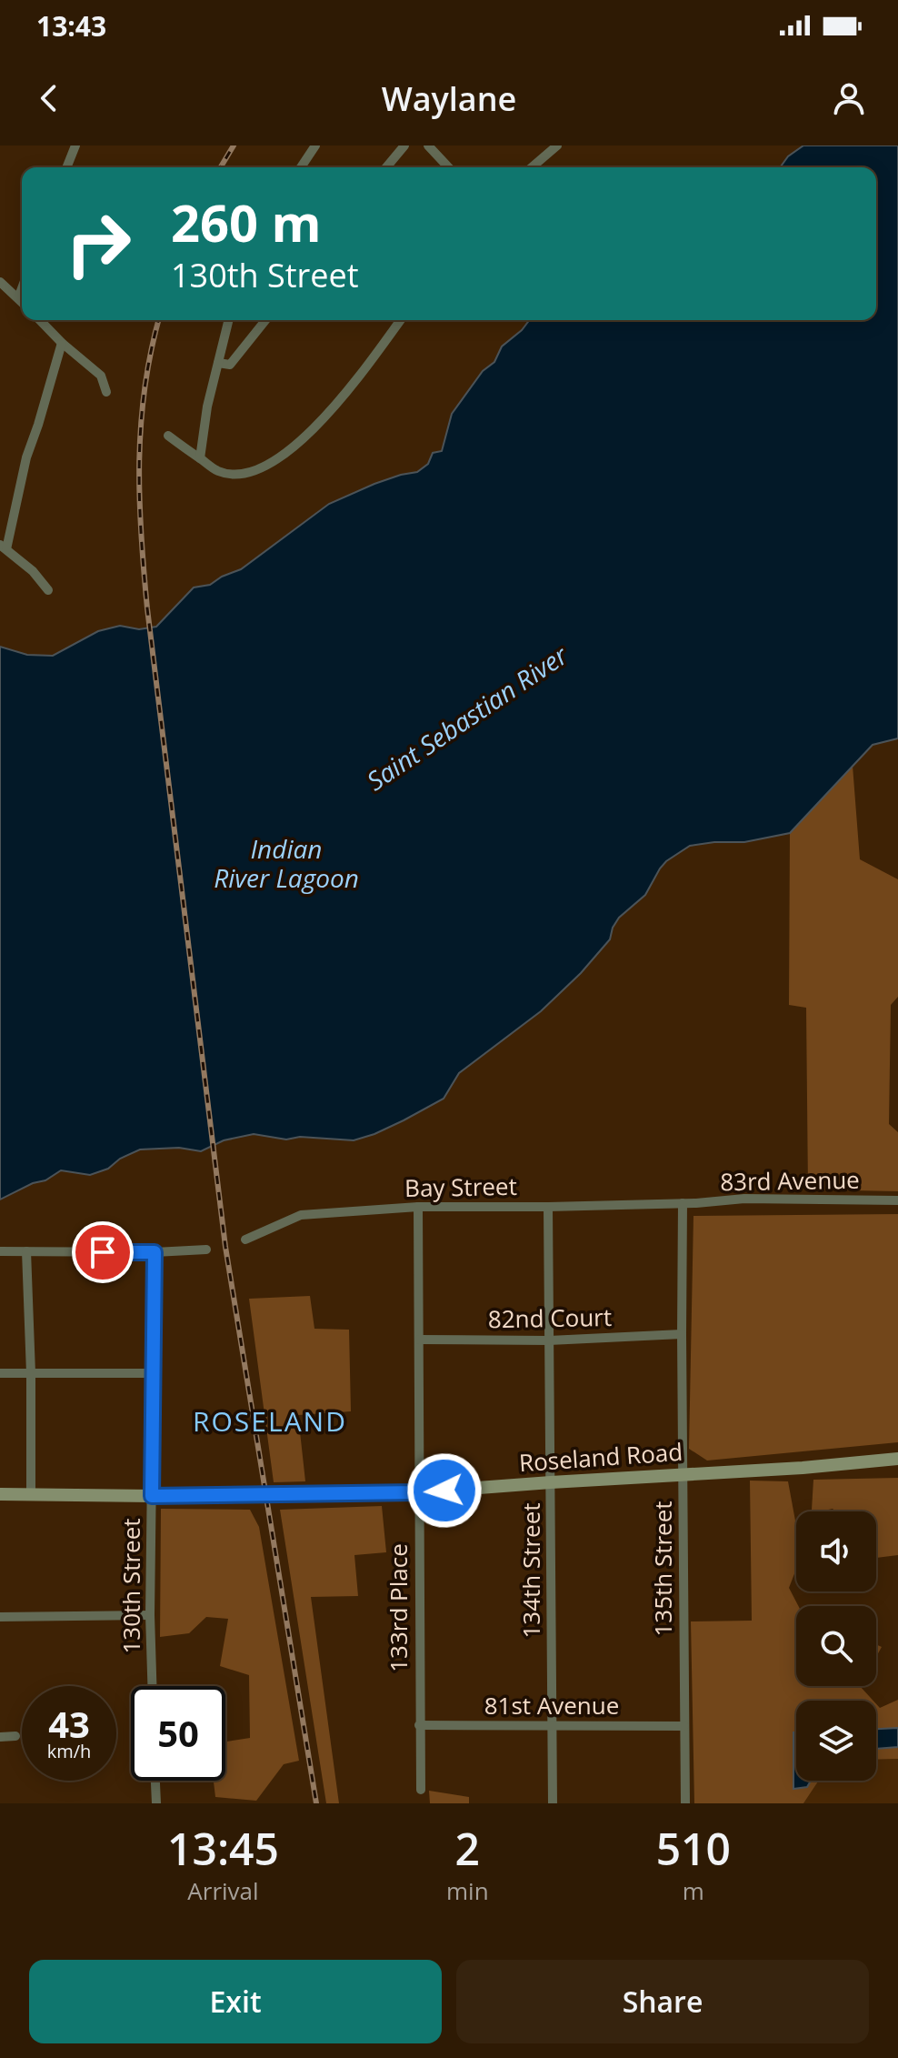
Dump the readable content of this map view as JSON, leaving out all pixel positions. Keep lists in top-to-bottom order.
{
  "streets": {
    "main road": ["Roseland Road"],
    "street": [
      "83rd Avenue",
      "Bay Street",
      "82nd Court",
      "135th Street",
      "134th Street",
      "130th Street",
      "133rd Place",
      "81st Avenue"
    ]
  },
  "crossings": [
    ["83rd Avenue", "Bay Street"],
    ["83rd Avenue", "135th Street"],
    ["Bay Street", "135th Street"],
    ["Bay Street", "134th Street"],
    ["Bay Street", "133rd Place"],
    ["82nd Court", "135th Street"],
    ["82nd Court", "134th Street"],
    ["82nd Court", "133rd Place"],
    ["Roseland Road", "135th Street"],
    ["Roseland Road", "134th Street"],
    ["Roseland Road", "130th Street"],
    ["Roseland Road", "133rd Place"],
    ["135th Street", "81st Avenue"],
    ["134th Street", "81st Avenue"],
    ["133rd Place", "81st Avenue"]
  ],
  "districts": ["ROSELAND"],
  "water": ["Saint Sebastian River", "Indian River Lagoon"],
  "page": {
    "status": "13:43",
    "header": "Waylane",
    "turn": ["260 m", "130th Street"],
    "speed": "43 km/h",
    "limit": "50",
    "eta": [
      "13:45",
      "Arrival",
      "2",
      "min",
      "510",
      "m"
    ],
    "buttons": ["Exit", "Share"]
  }
}
